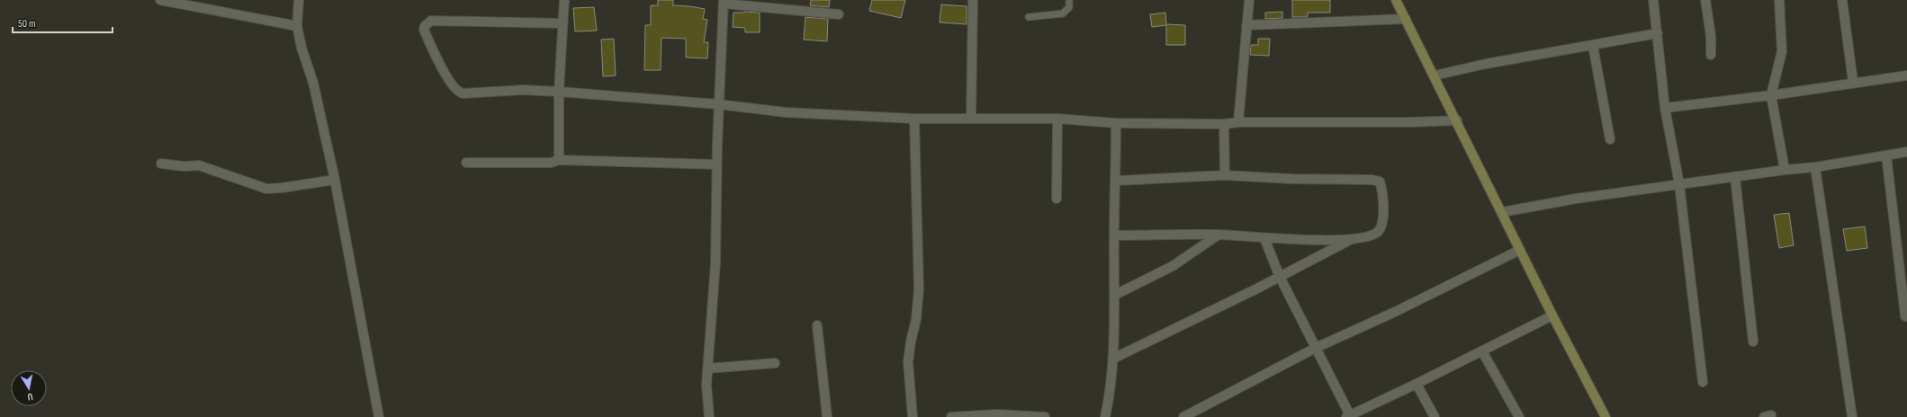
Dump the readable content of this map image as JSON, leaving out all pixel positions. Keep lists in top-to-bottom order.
{
  "scale_bar": "50 m",
  "north": "bottom"
}
